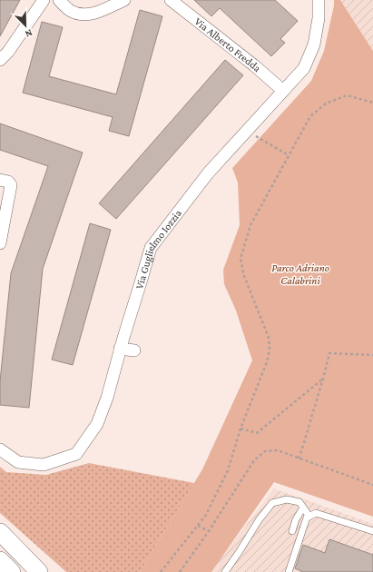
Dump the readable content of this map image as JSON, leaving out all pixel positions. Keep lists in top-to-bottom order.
{
  "streets": {
    "street": ["Via Alberto Fredda", "Via Guglielmo Iozzia"]
  },
  "crossings": [
    ["Via Alberto Fredda", "Via Guglielmo Iozzia"]
  ],
  "parks": ["Parco Adriano Calabrini"],
  "north": "bottom right"
}
